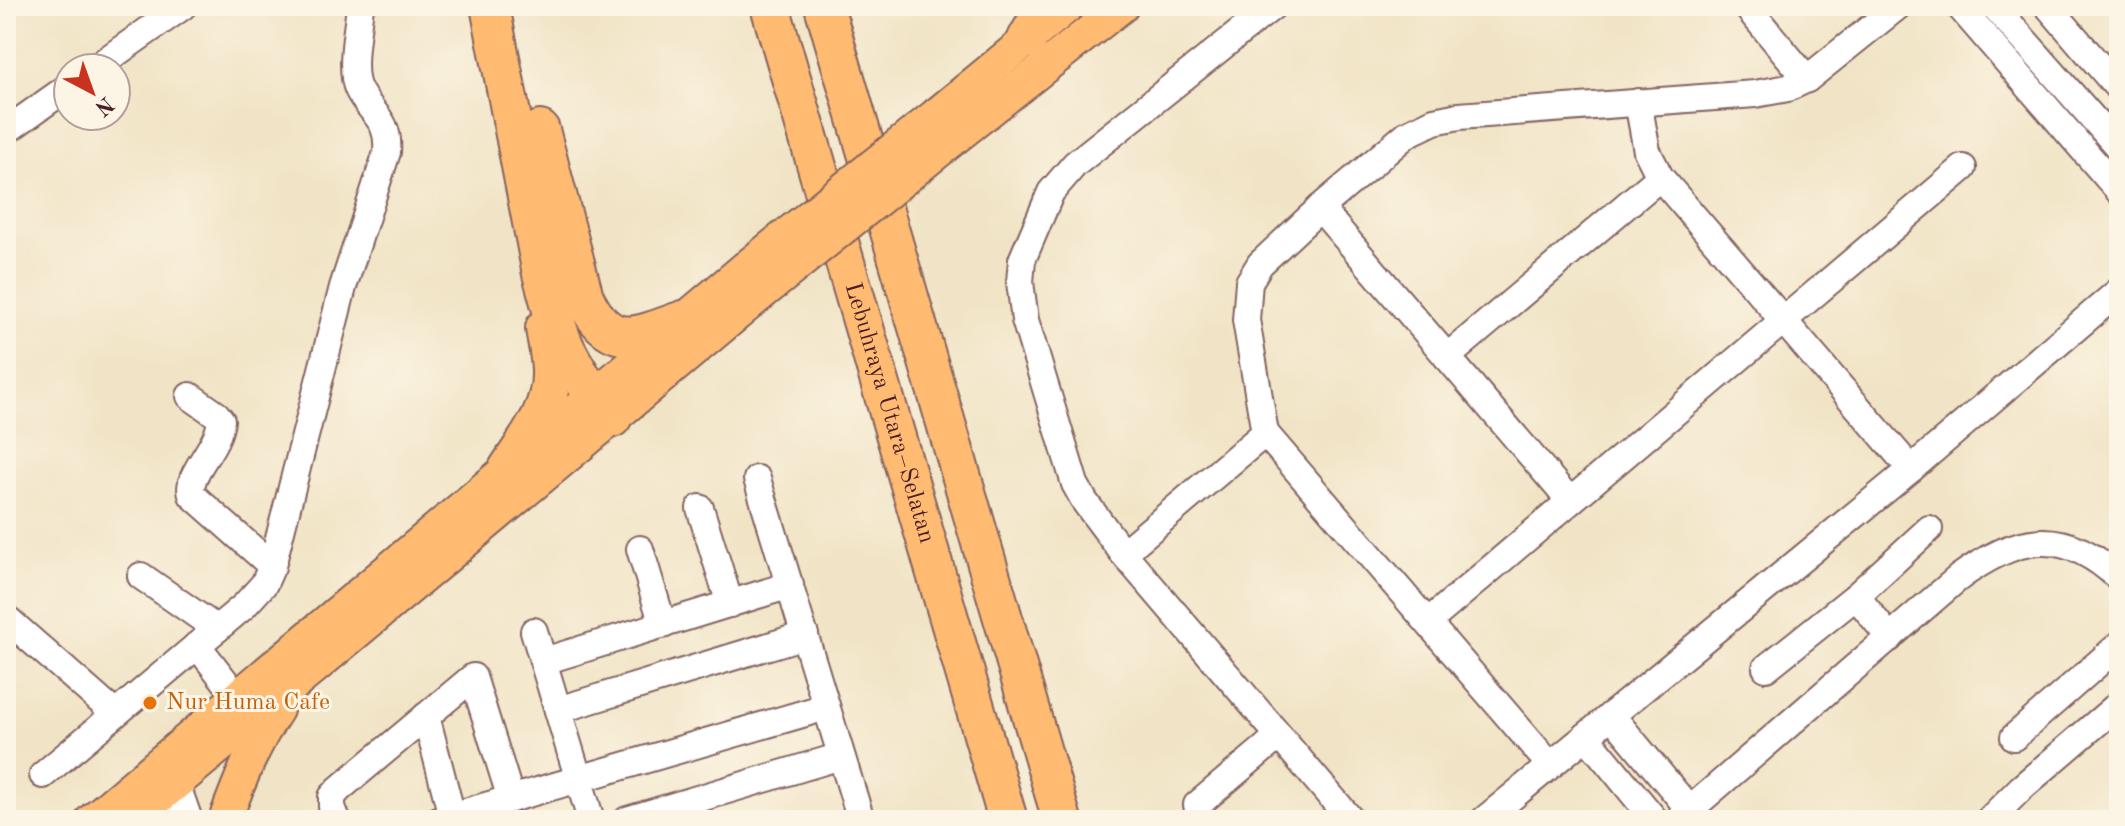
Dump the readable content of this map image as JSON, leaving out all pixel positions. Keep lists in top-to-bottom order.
{
  "streets": {
    "highway": ["Lebuhraya Utara–Selatan"]
  },
  "places": ["Nur Huma Cafe"],
  "north": "bottom right"
}
